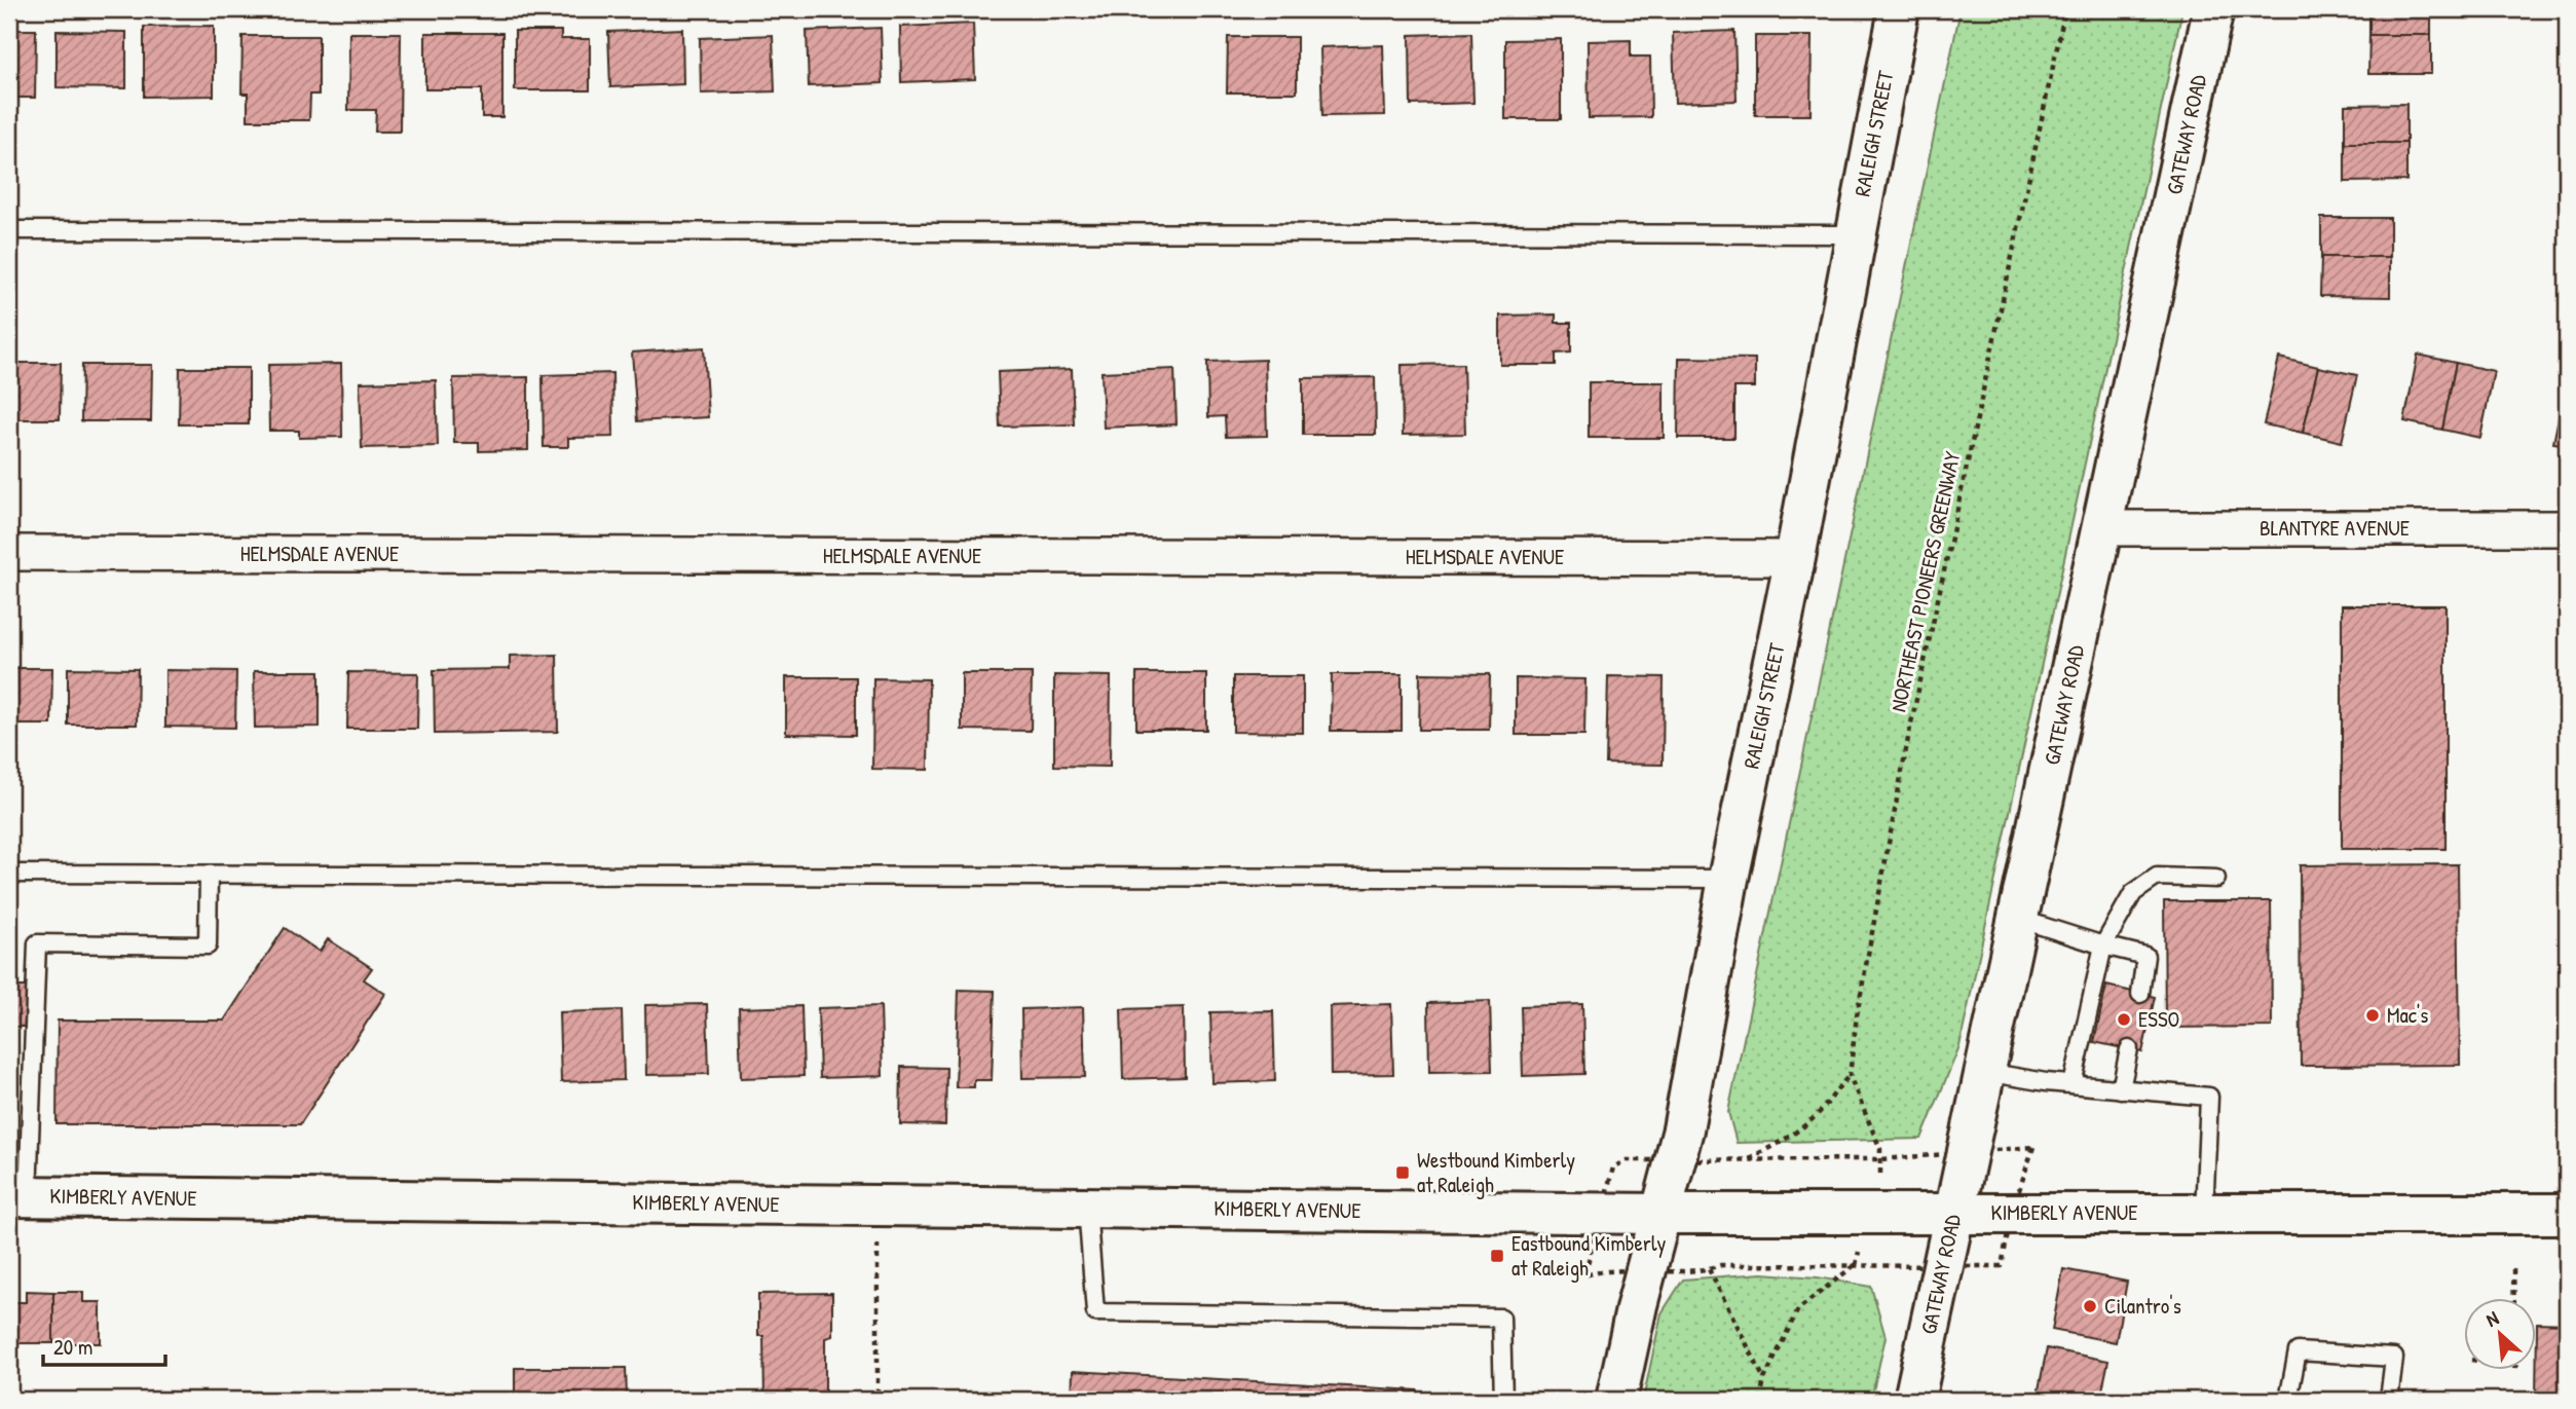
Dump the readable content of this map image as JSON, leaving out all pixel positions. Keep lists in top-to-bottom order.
{
  "streets": {
    "street": [
      "RALEIGH STREET",
      "GATEWAY ROAD",
      "BLANTYRE AVENUE",
      "HELMSDALE AVENUE",
      "KIMBERLY AVENUE"
    ],
    "path": ["NORTHEAST PIONEERS GREENWAY"]
  },
  "crossings": [
    ["RALEIGH STREET", "HELMSDALE AVENUE"],
    ["RALEIGH STREET", "KIMBERLY AVENUE"],
    ["GATEWAY ROAD", "BLANTYRE AVENUE"],
    ["GATEWAY ROAD", "KIMBERLY AVENUE"]
  ],
  "places": {
    "other": ["Mac's", "ESSO", "Cilantro's"],
    "transit": ["Westbound Kimberly at Raleigh", "Eastbound Kimberly at Raleigh"]
  },
  "scale_bar": "20 m",
  "north": "top left"
}
